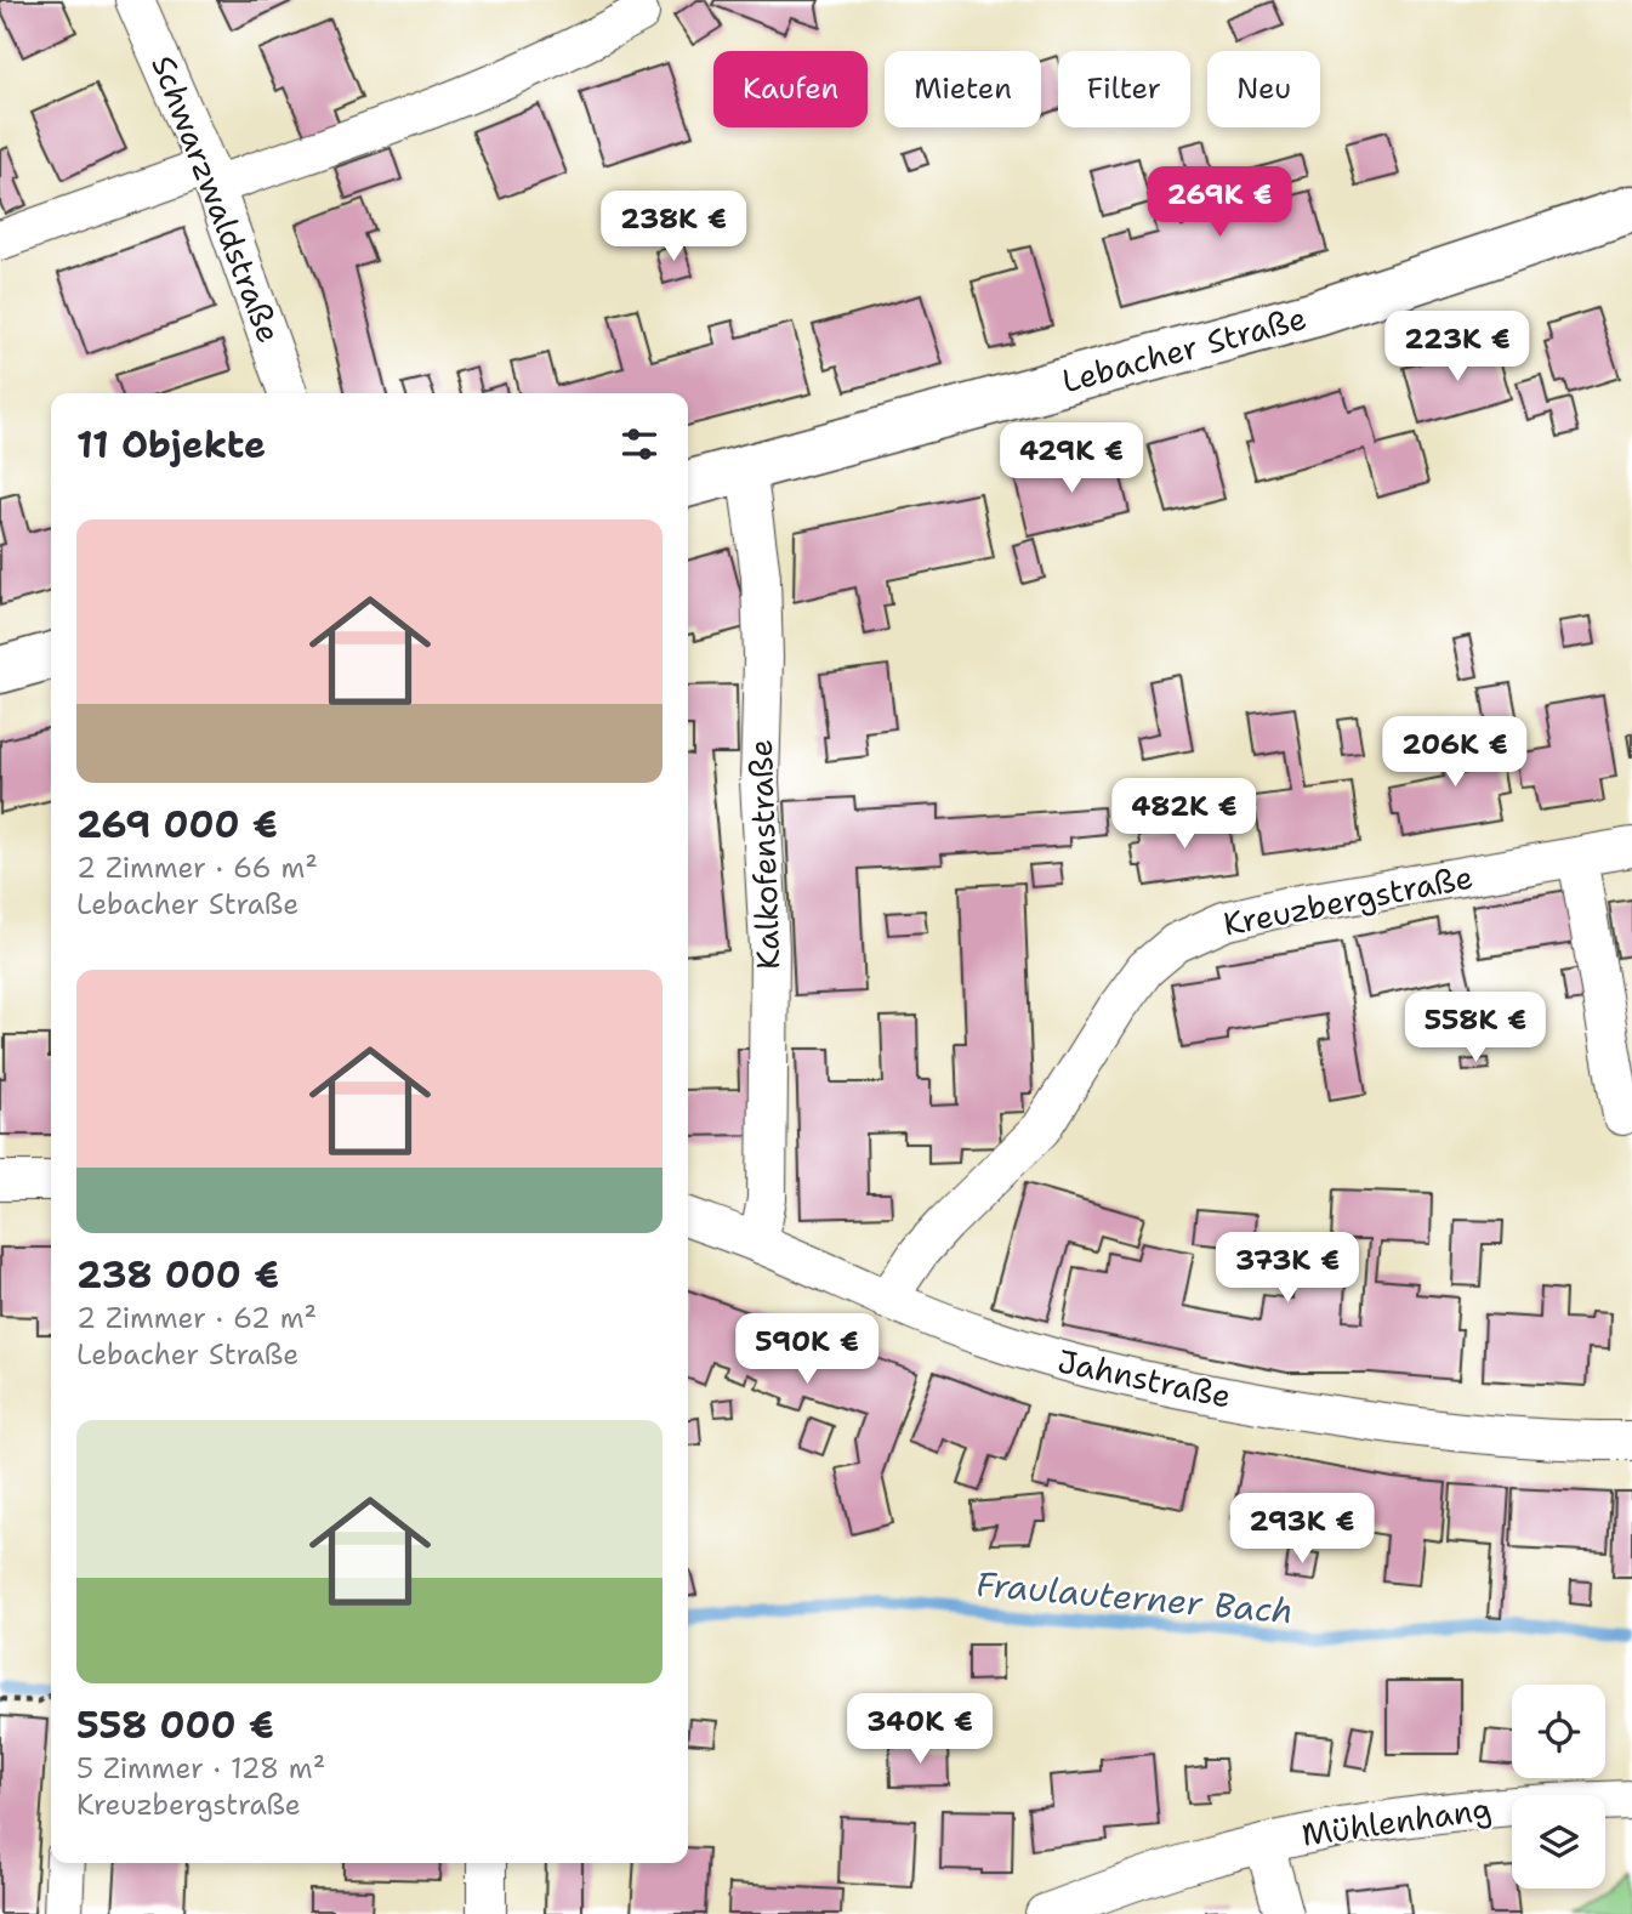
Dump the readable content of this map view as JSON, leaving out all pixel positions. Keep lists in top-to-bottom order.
{
  "streets": {
    "main road": ["Lebacher Straße"],
    "street": [
      "Schwarzwaldstraße",
      "Kalkofenstraße",
      "Kreuzbergstraße",
      "Jahnstraße",
      "Mühlenhang"
    ]
  },
  "crossings": [
    ["Lebacher Straße", "Kalkofenstraße"],
    ["Kalkofenstraße", "Jahnstraße"],
    ["Kreuzbergstraße", "Jahnstraße"]
  ],
  "water": ["Fraulauterner Bach"],
  "page": {
    "chip": [
      "Kaufen",
      "Mieten",
      "Filter",
      "Neu"
    ],
    "price": [
      "269K €",
      "238K €",
      "223K €",
      "429K €",
      "206K €",
      "482K €",
      "558K €",
      "373K €",
      "590K €",
      "293K €",
      "340K €"
    ],
    "heading": "11 Objekte",
    "list": [
      {
        "name": "269 000 €",
        "note": "2 Zimmer · 66 m² · Lebacher Straße"
      },
      {
        "name": "238 000 €",
        "note": "2 Zimmer · 62 m² · Lebacher Straße"
      },
      {
        "name": "558 000 €",
        "note": "5 Zimmer · 128 m² · Kreuzbergstraße"
      }
    ]
  }
}
